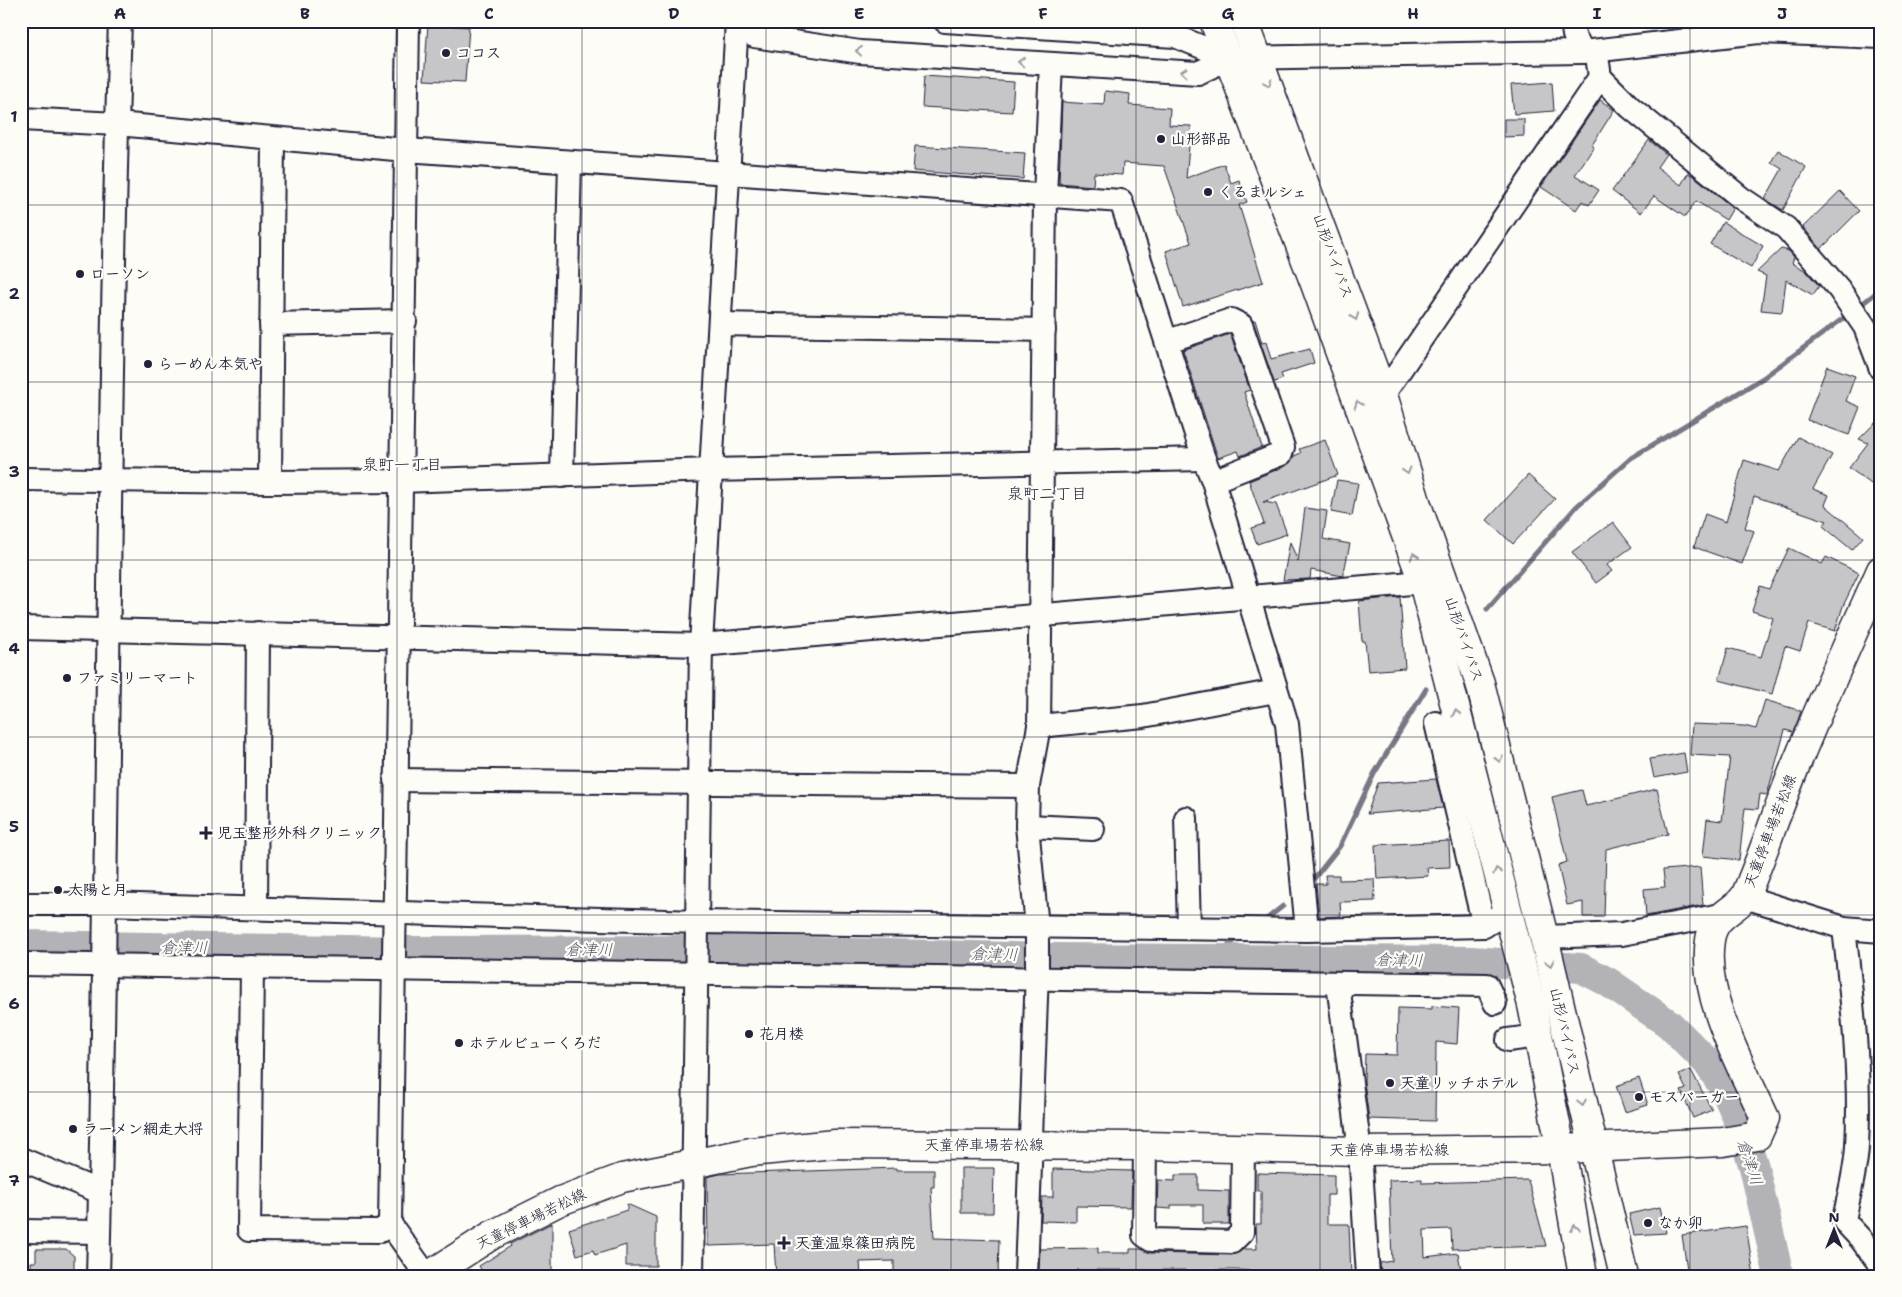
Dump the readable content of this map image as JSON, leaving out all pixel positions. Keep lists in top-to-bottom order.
{
  "streets": {
    "main road": ["山形バイパス", "天童停車場若松線"]
  },
  "crossings": [
    ["山形バイパス", "天童停車場若松線"]
  ],
  "districts": ["泉町一丁目", "泉町二丁目"],
  "water": ["倉津川"],
  "places": {
    "other": [
      "ココス",
      "山形部品",
      "くるまルシェ",
      "ローソン",
      "らーめん本気や",
      "ファミリーマート",
      "太陽と月",
      "花月楼",
      "ホテルビューくろだ",
      "天童リッチホテル",
      "モスバーガー",
      "ラーメン網走大将",
      "なか卯"
    ],
    "health": ["児玉整形外科クリニック", "天童温泉篠田病院"]
  },
  "north": "top",
  "grid": {
    "columns": [
      "A",
      "B",
      "C",
      "D",
      "E",
      "F",
      "G",
      "H",
      "I",
      "J"
    ],
    "rows": [
      "1",
      "2",
      "3",
      "4",
      "5",
      "6",
      "7"
    ]
  }
}
